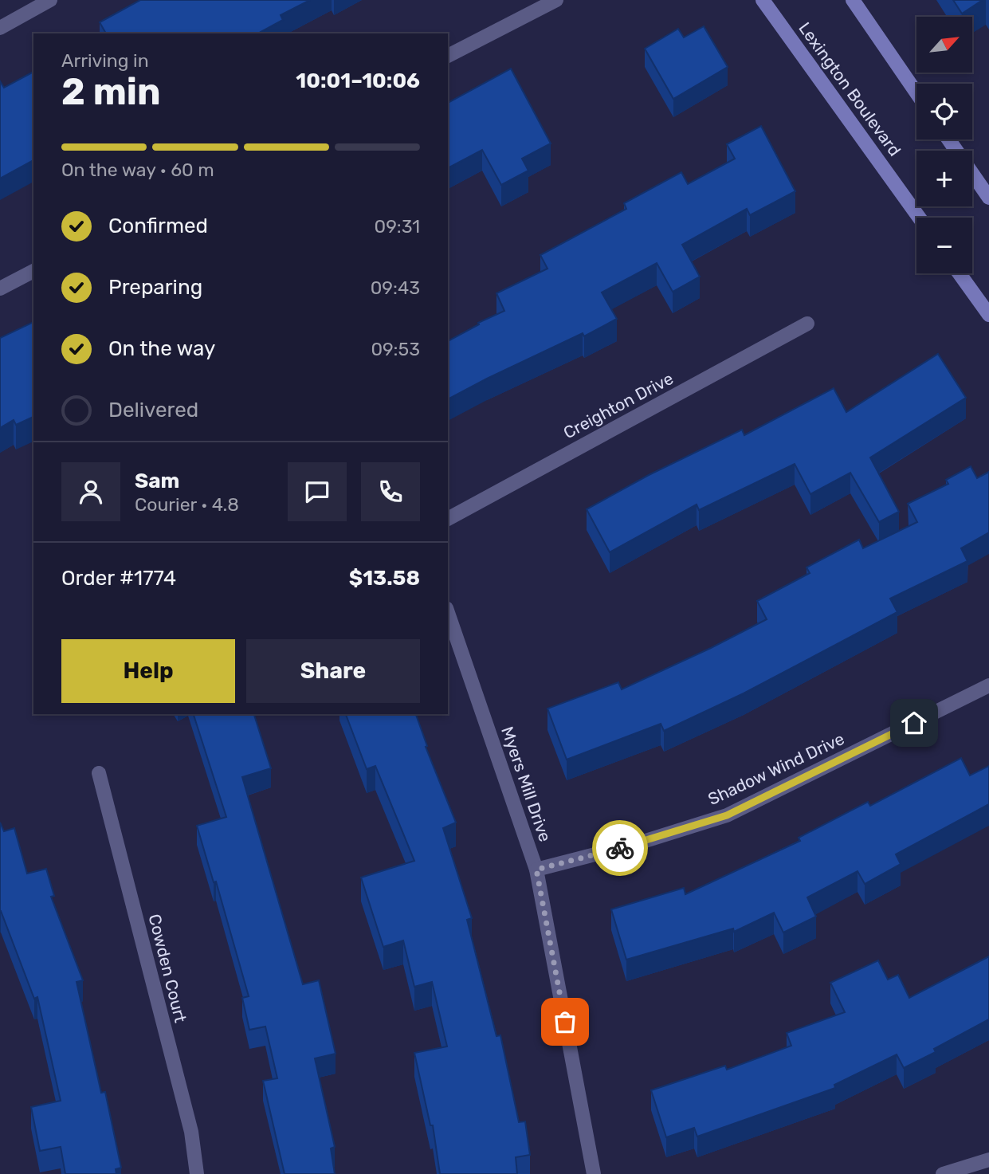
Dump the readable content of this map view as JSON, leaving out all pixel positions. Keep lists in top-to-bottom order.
{
  "streets": {
    "street": [
      "Lexington Boulevard",
      "Creighton Drive",
      "Shadow Wind Drive",
      "Myers Mill Drive",
      "Cowden Court"
    ]
  },
  "crossings": [
    ["Shadow Wind Drive", "Myers Mill Drive"]
  ],
  "north": "top right",
  "page": {
    "map_buttons": ["+", "−"],
    "heading": ["2 min", "Arriving in", "10:01–10:06"],
    "panel": [
      "Sam",
      "Courier · 4.8",
      "Order #1774",
      "$13.58"
    ],
    "bar": "On the way · 60 m",
    "list": [
      ["Confirmed", "09:31"],
      ["Preparing", "09:43"],
      ["On the way", "09:53"],
      "Delivered"
    ],
    "buttons": ["Help", "Share"]
  }
}
